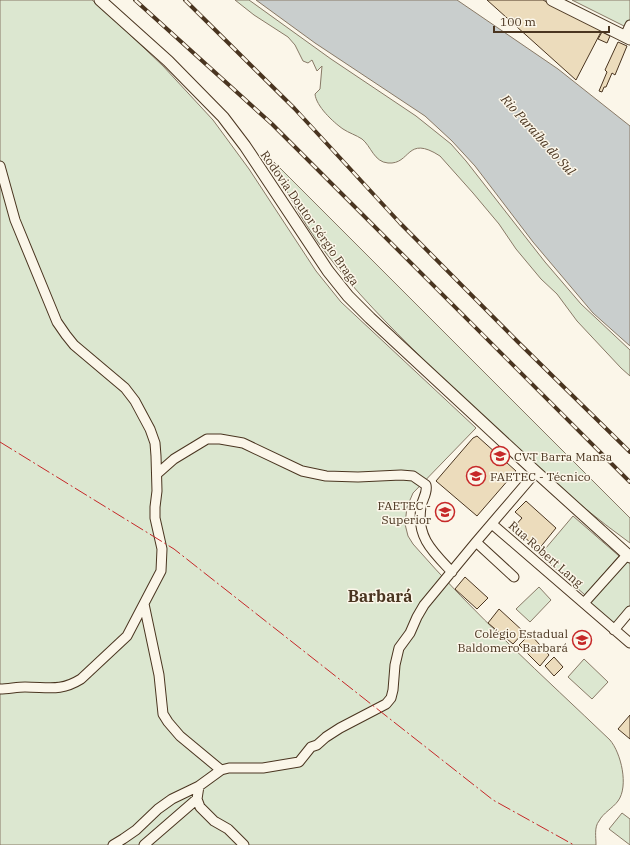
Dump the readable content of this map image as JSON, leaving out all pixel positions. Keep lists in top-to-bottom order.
{
  "streets": {
    "main road": ["Rodovia Doutor Sérgio Braga"],
    "street": ["Rua Robert Lang"]
  },
  "districts": ["Barbará"],
  "water": ["Rio Paraíba do Sul"],
  "places": {
    "school or university": [
      "CVT Barra Mansa",
      "FAETEC - Técnico",
      "FAETEC - Superior",
      "Colégio Estadual Baldomero Barbará"
    ]
  },
  "scale_bar": "100 m"
}
